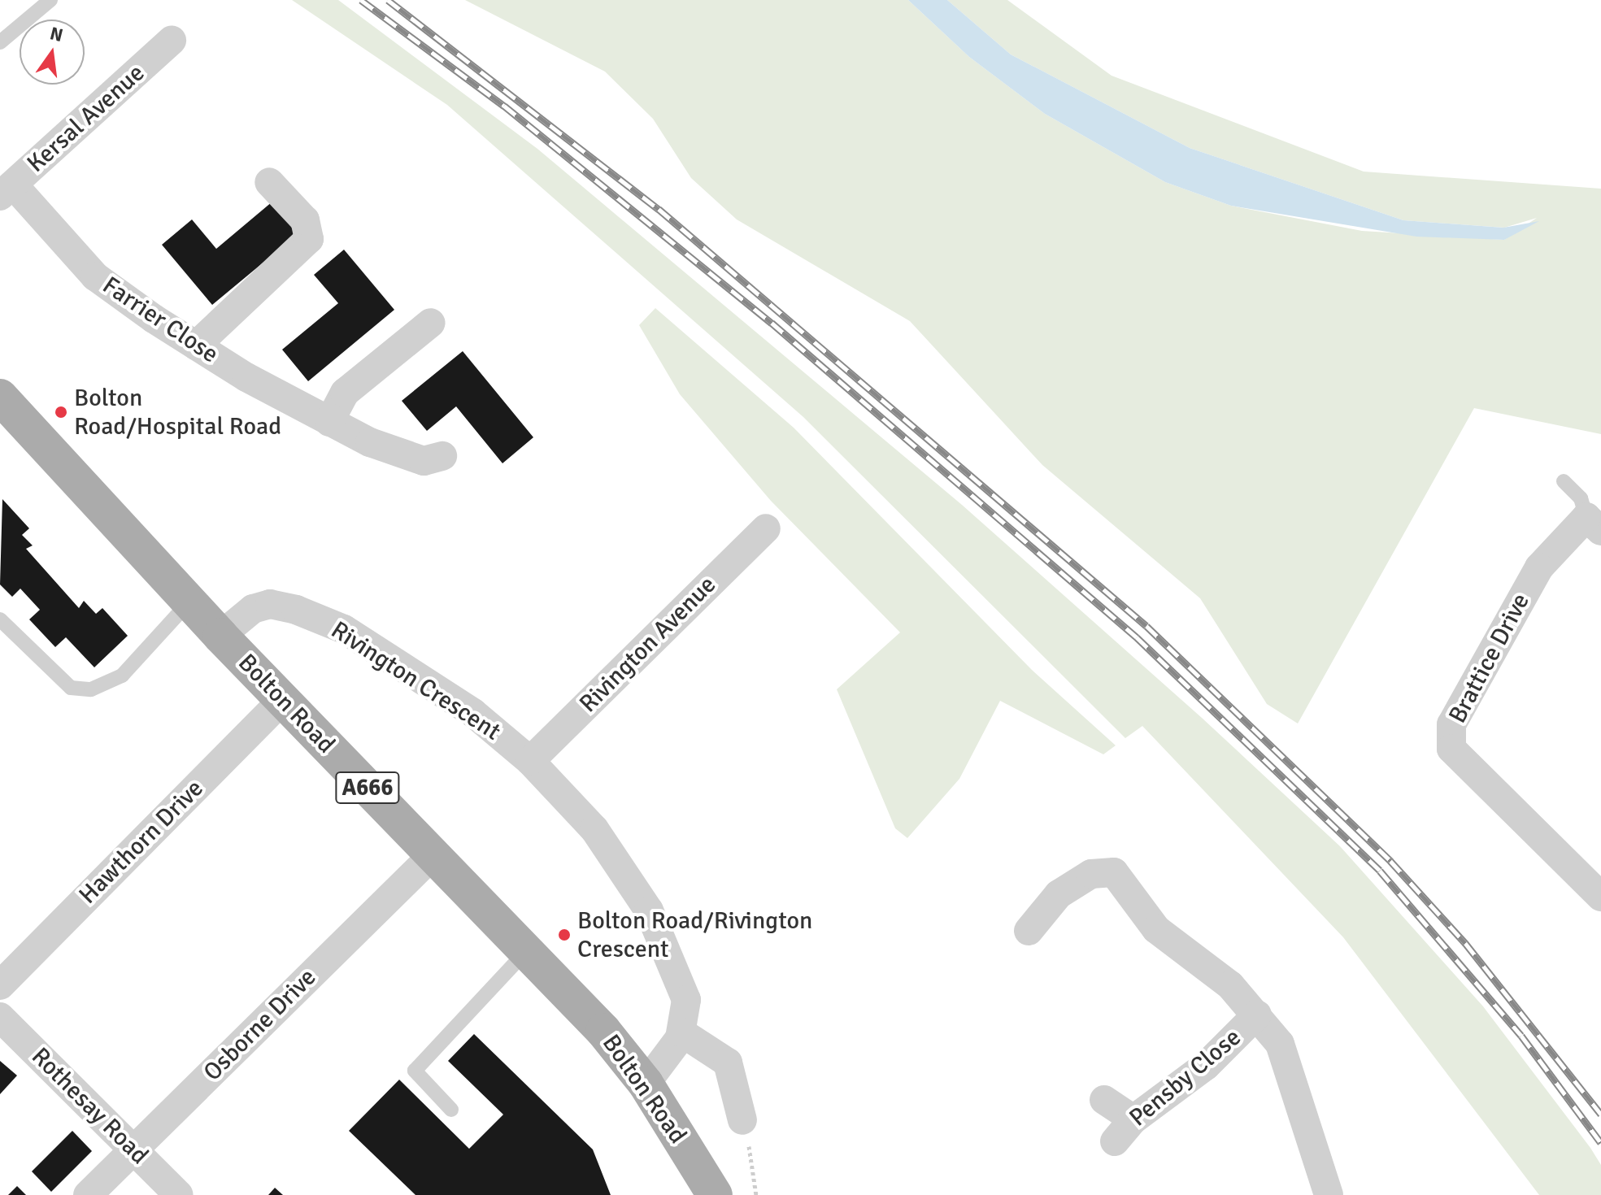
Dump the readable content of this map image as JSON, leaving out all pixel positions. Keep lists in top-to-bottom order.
{
  "streets": {
    "main road": ["Bolton Road", "A666"],
    "street": [
      "Kersal Avenue",
      "Farrier Close",
      "Rivington Avenue",
      "Brattice Drive",
      "Rivington Crescent",
      "Hawthorn Drive",
      "Osborne Drive",
      "Pensby Close",
      "Rothesay Road"
    ]
  },
  "crossings": [
    ["Kersal Avenue", "Farrier Close"],
    ["Rivington Avenue", "Rivington Crescent"],
    ["Rivington Crescent", "Bolton Road"],
    ["Bolton Road", "Hawthorn Drive"],
    ["Bolton Road", "Osborne Drive"],
    ["Osborne Drive", "Rothesay Road"]
  ],
  "places": ["Bolton Road/Hospital Road", "Bolton Road/Rivington Crescent"],
  "north": "top"
}
